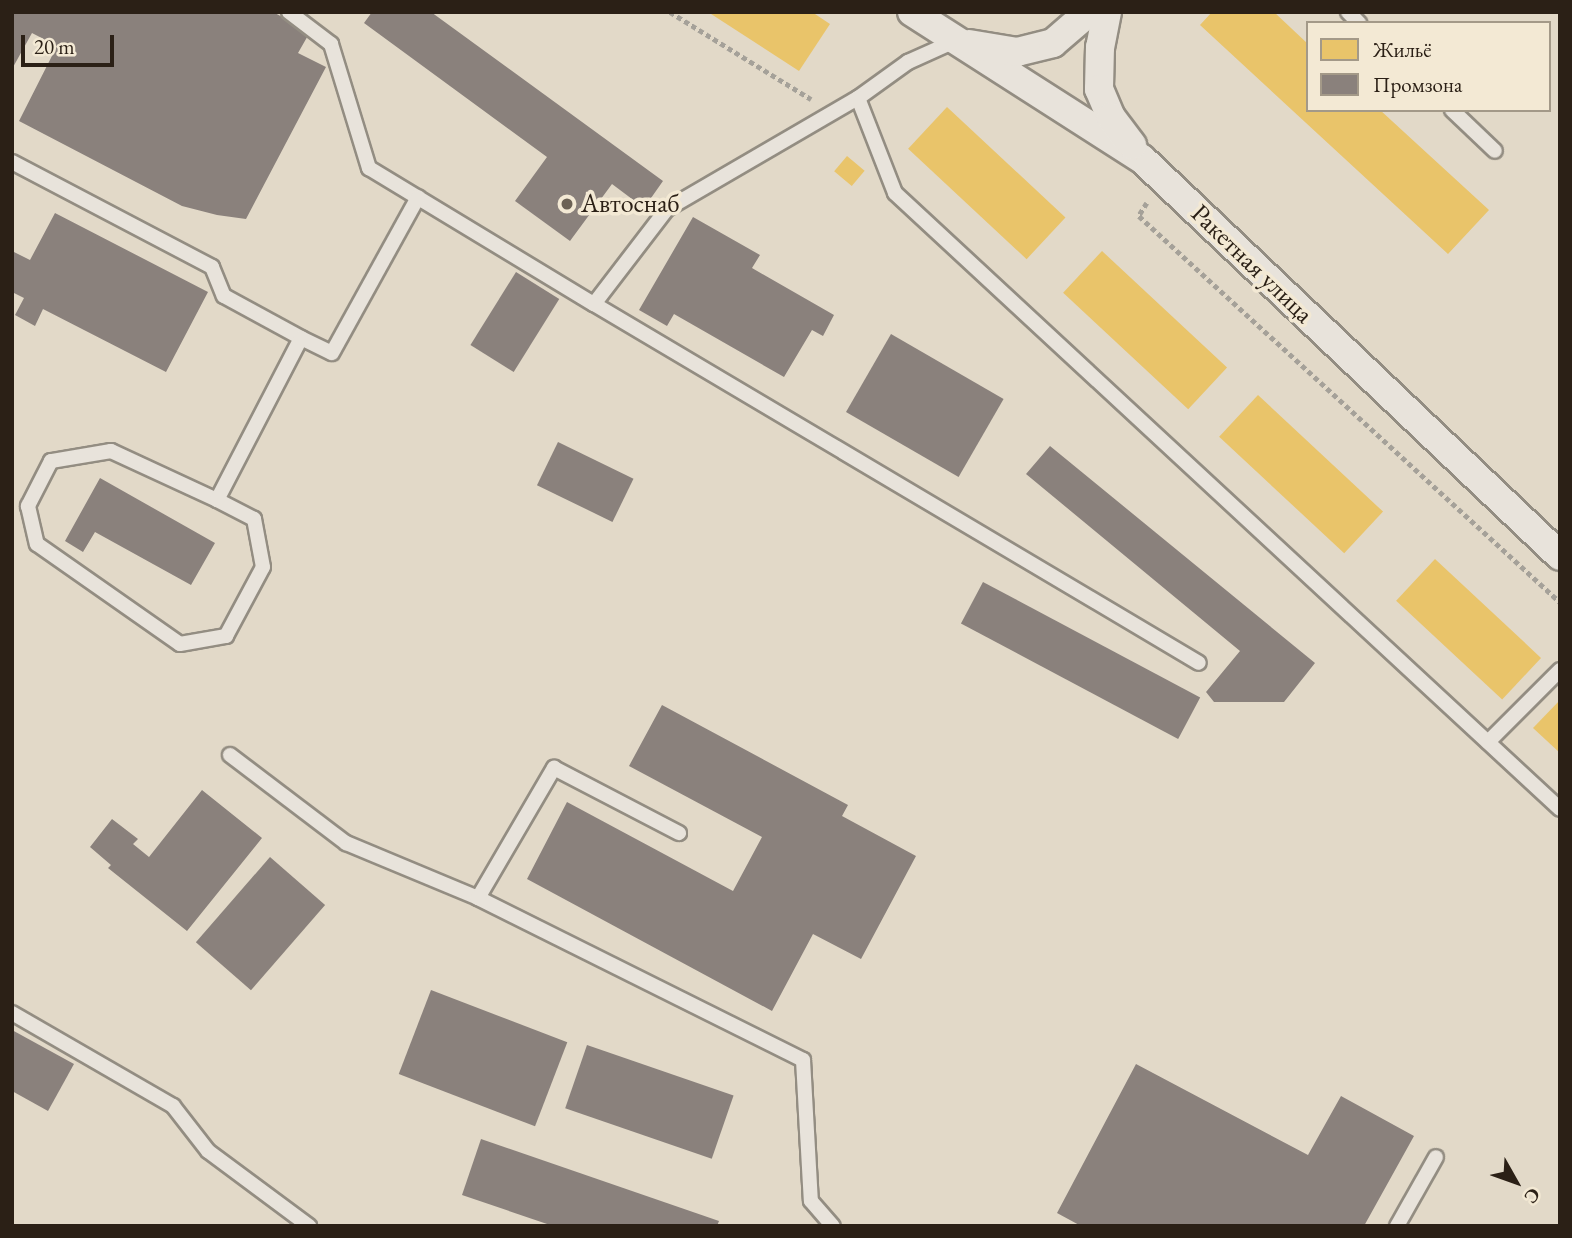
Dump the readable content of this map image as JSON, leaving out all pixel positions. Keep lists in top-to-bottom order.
{
  "streets": {
    "street": ["Ракетная улица"]
  },
  "places": ["Автоснаб"],
  "legend": ["Жильё", "Промзона"],
  "scale_bar": "20 m",
  "north": "bottom right"
}
